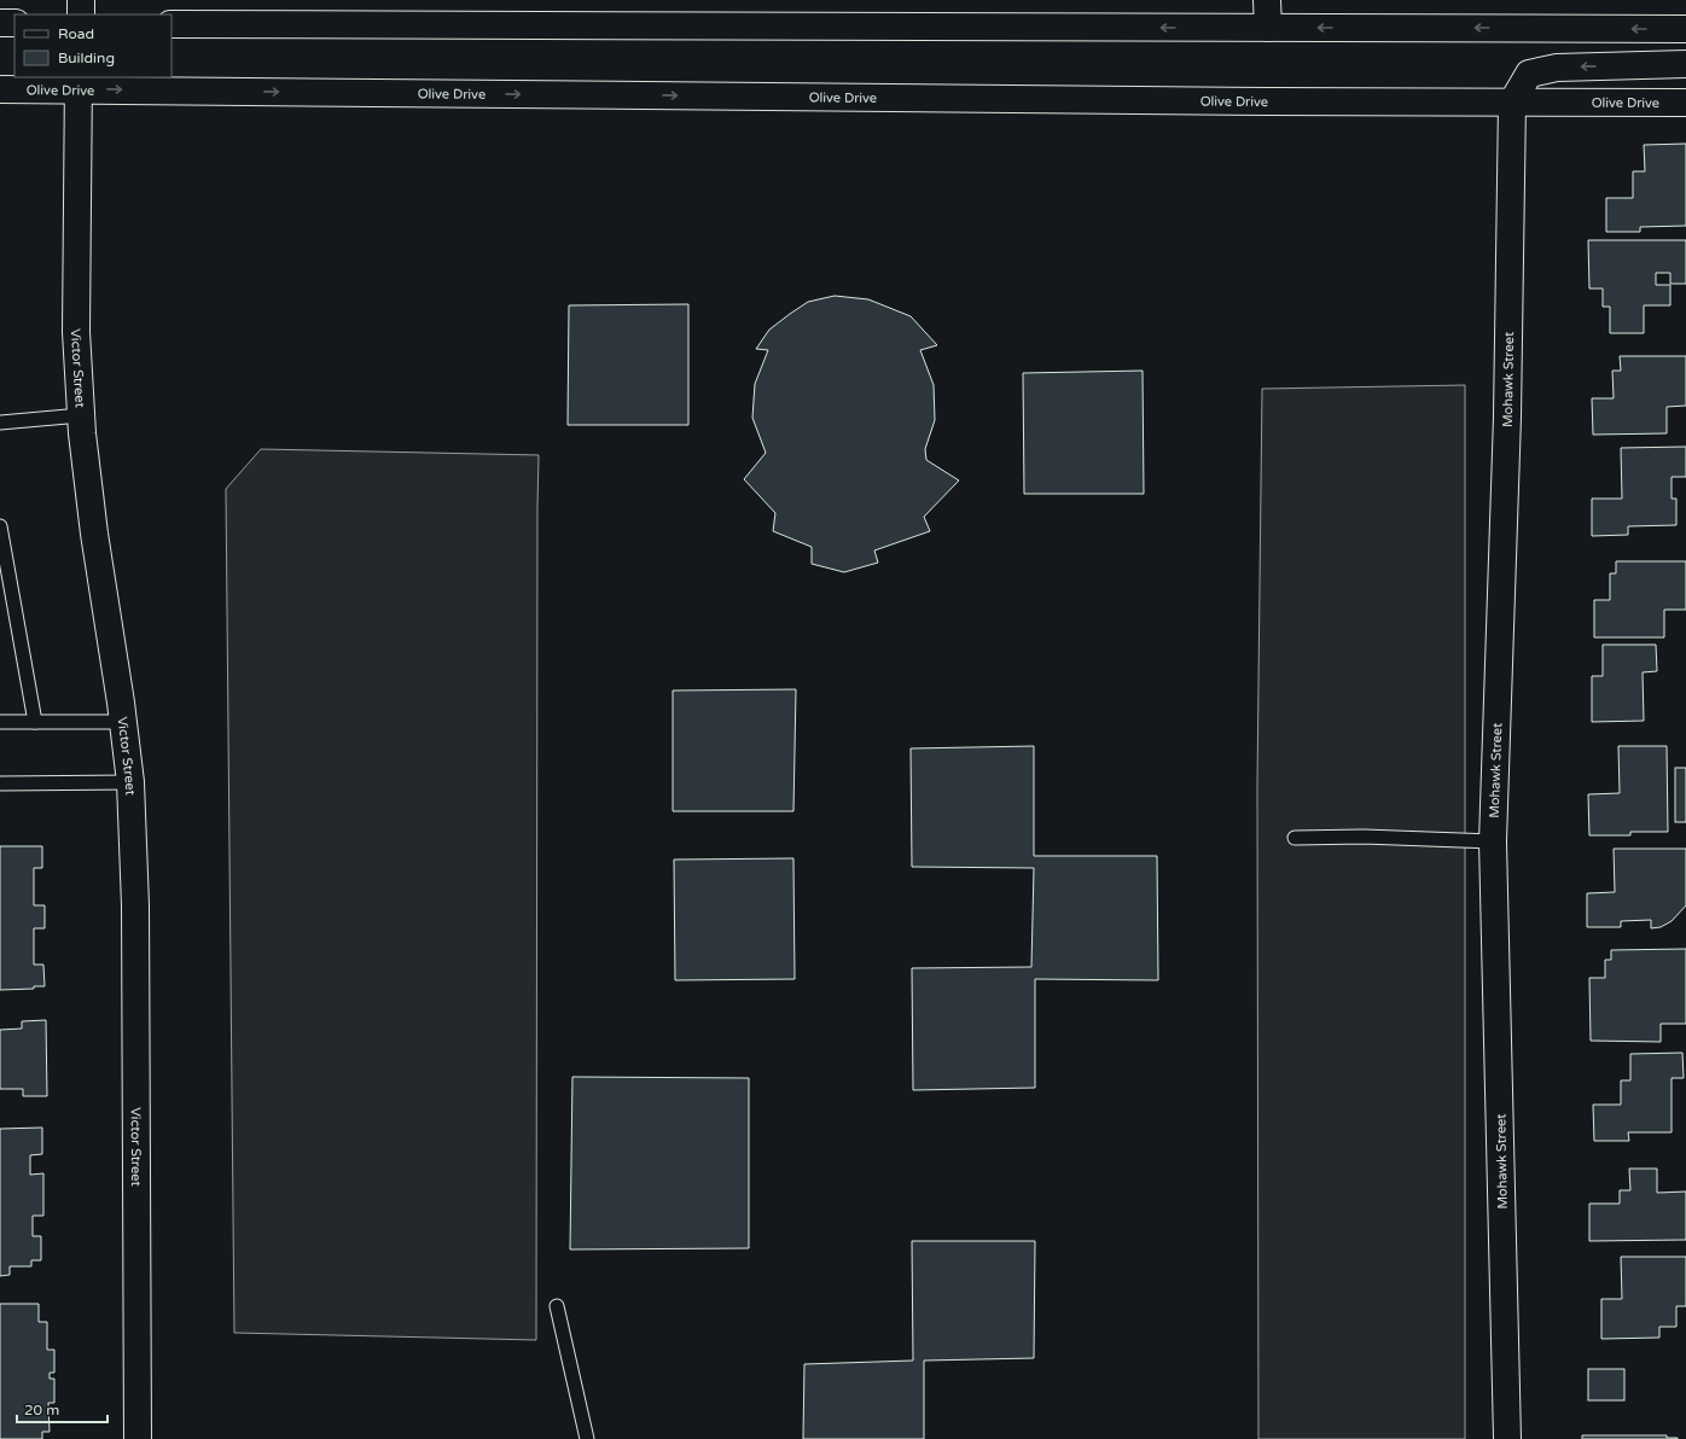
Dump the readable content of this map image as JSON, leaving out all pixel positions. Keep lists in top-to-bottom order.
{
  "streets": {
    "main road": ["Olive Drive", "Victor Street", "Mohawk Street"]
  },
  "crossings": [
    ["Olive Drive", "Victor Street"],
    ["Olive Drive", "Mohawk Street"]
  ],
  "legend": ["Road", "Building"],
  "scale_bar": "20 m"
}
